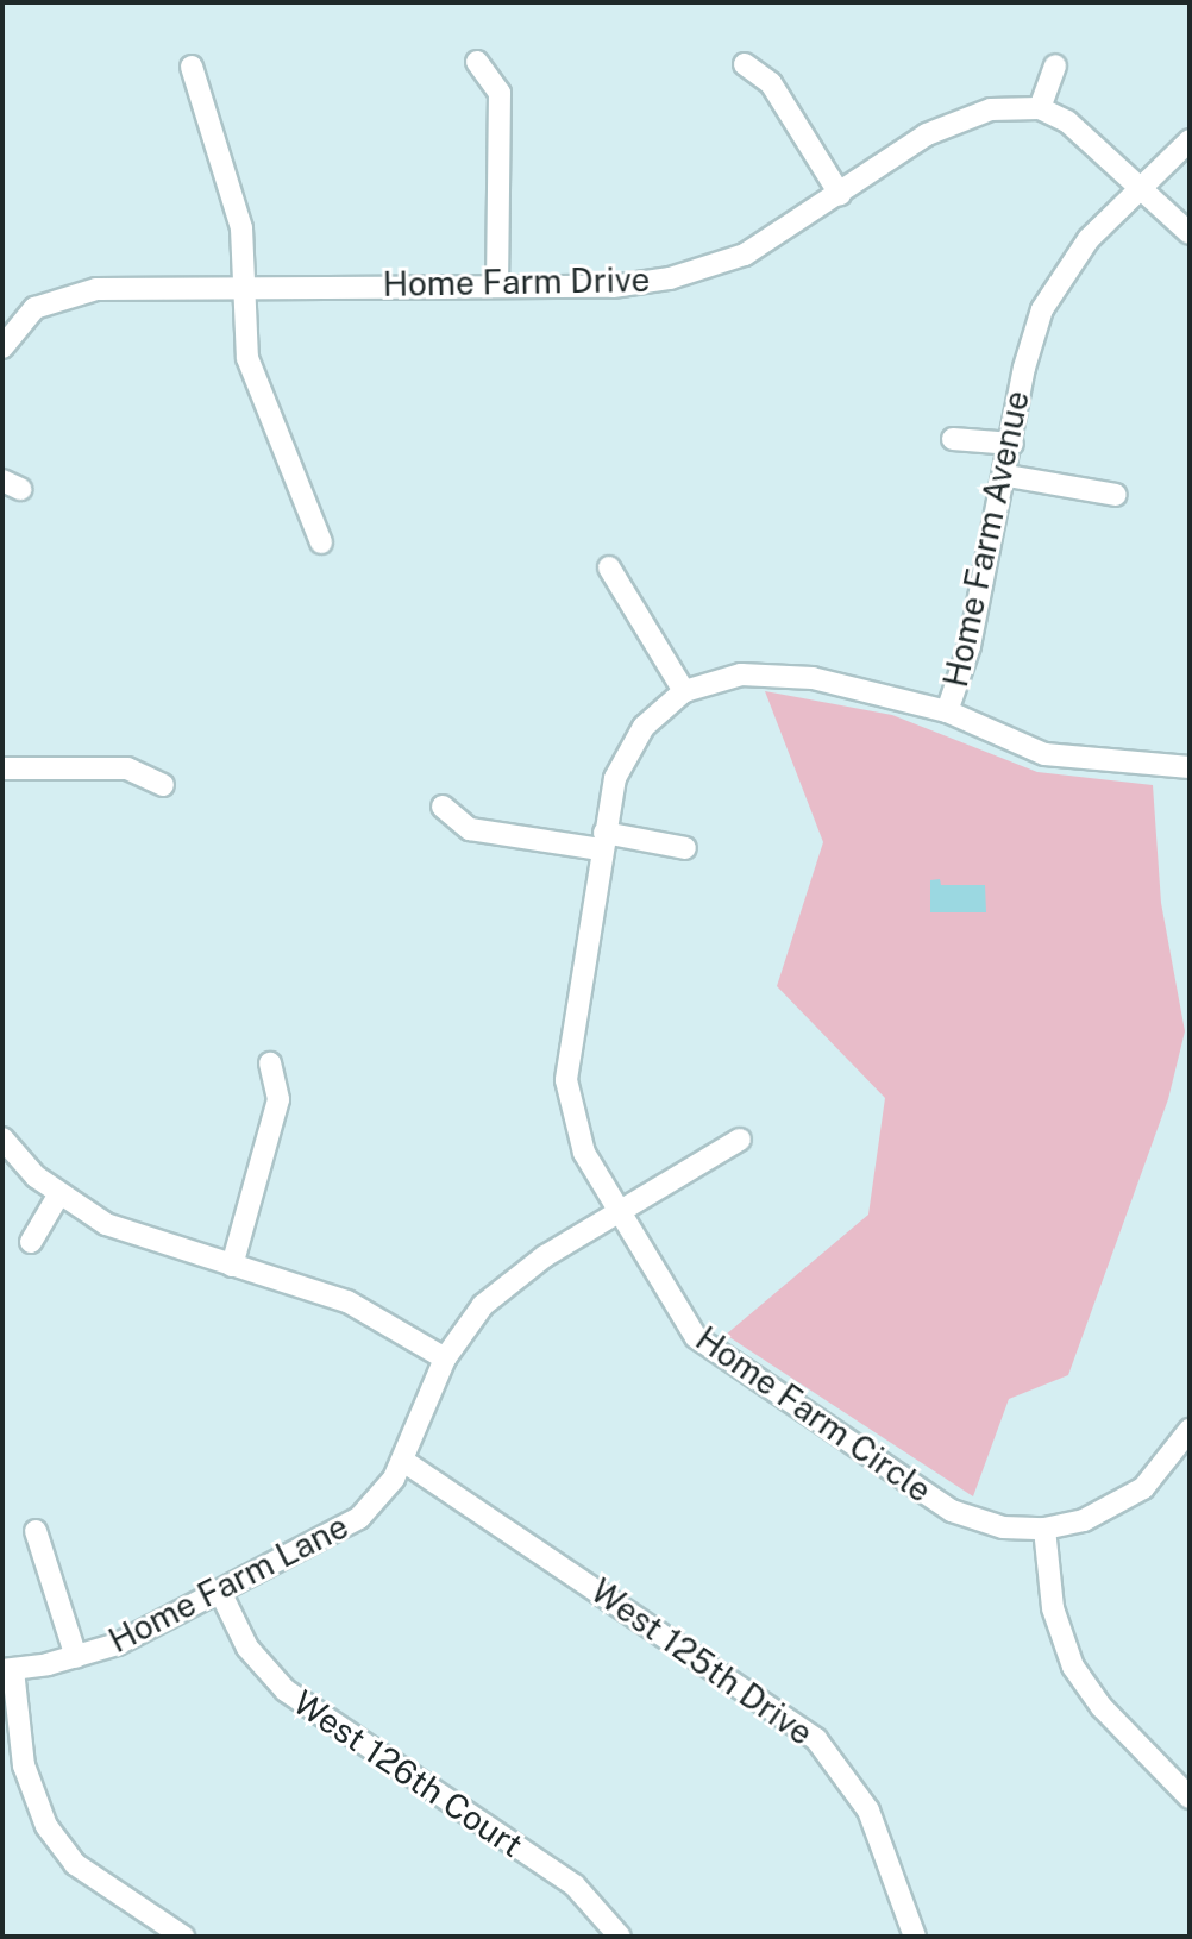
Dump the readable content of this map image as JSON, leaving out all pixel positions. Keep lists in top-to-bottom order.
{
  "streets": {
    "street": [
      "Home Farm Drive",
      "Home Farm Avenue",
      "Home Farm Circle",
      "Home Farm Lane",
      "West 125th Drive",
      "West 126th Court"
    ]
  },
  "crossings": [
    ["Home Farm Avenue", "Home Farm Circle"],
    ["Home Farm Circle", "Home Farm Lane"],
    ["Home Farm Lane", "West 125th Drive"],
    ["Home Farm Lane", "West 126th Court"]
  ]
}
